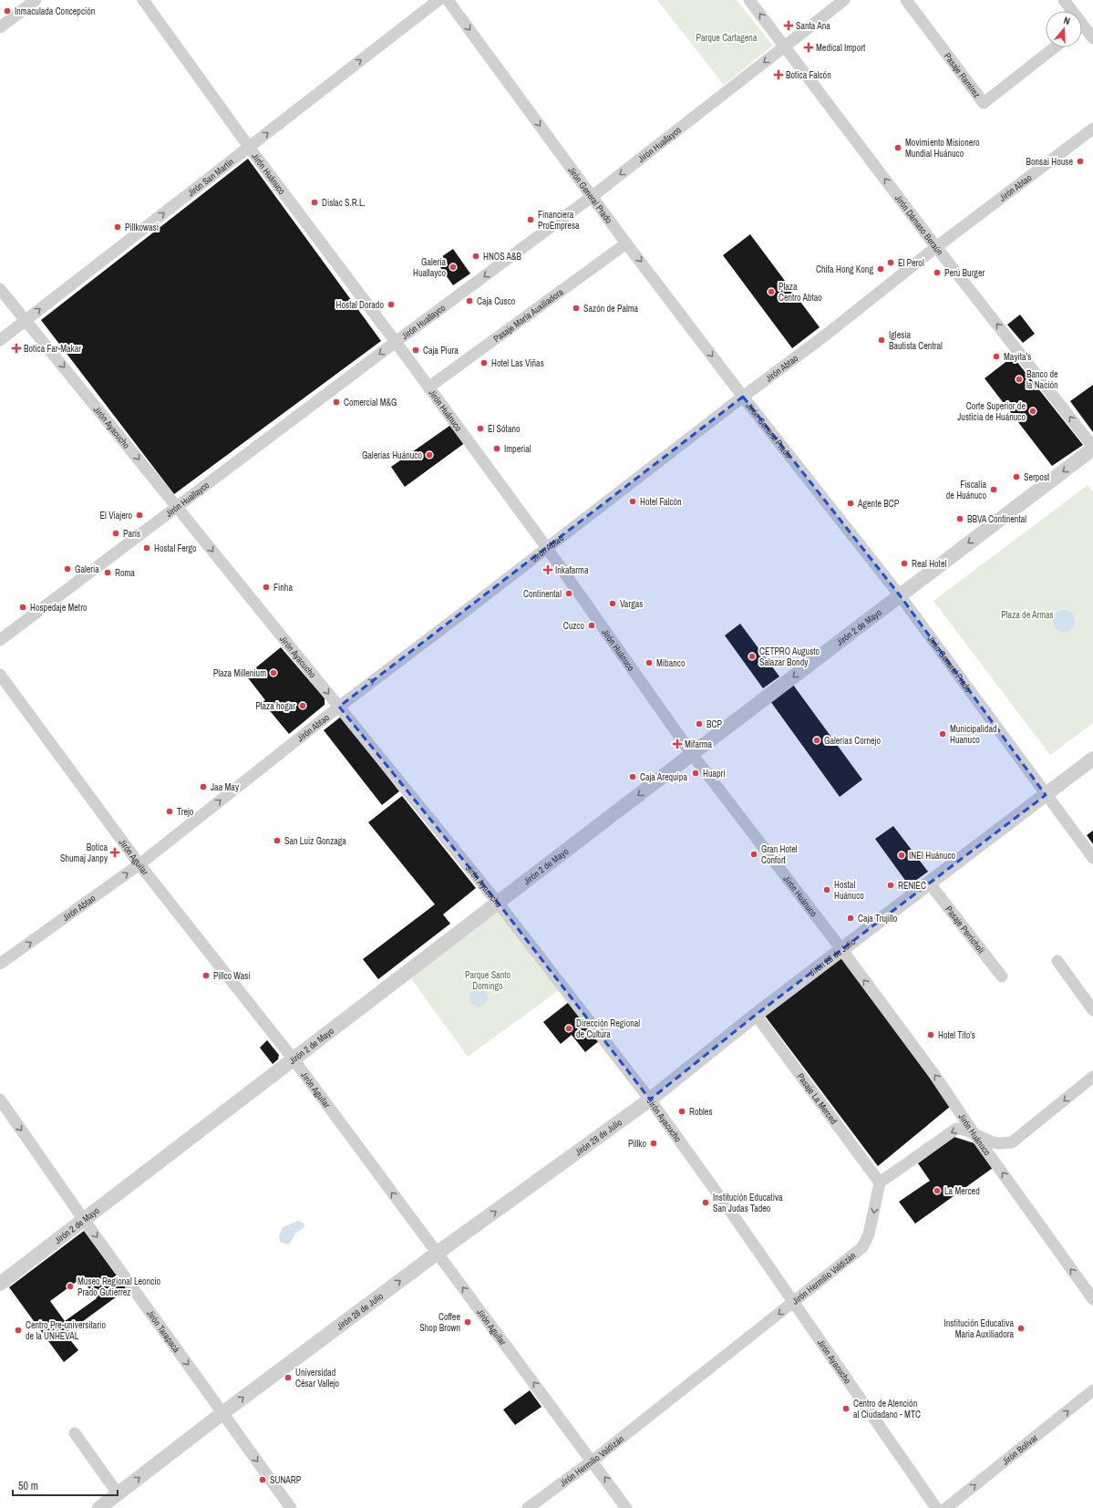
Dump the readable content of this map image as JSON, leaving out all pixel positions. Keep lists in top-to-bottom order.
{
  "streets": {
    "street": [
      "Pasaje Ramírez",
      "Jirón Huallayco",
      "Jirón Huánuco",
      "Jirón San Martín",
      "Jirón Abtao",
      "Jirón General Prado",
      "Jirón Dámaso Beraún",
      "Pasaje María Auxiliadora",
      "Jirón Ayacucho",
      "Jirón 2 de Mayo",
      "Jirón Aguilar",
      "Pasaje Perricholi",
      "Jirón 28 de Julio",
      "Pasaje La Merced",
      "Jirón Hermilio Valdizán",
      "Jirón Tarapacá",
      "Jirón Bolívar"
    ]
  },
  "crossings": [
    ["Jirón Huallayco", "Jirón Huánuco"],
    ["Jirón Huallayco", "Jirón General Prado"],
    ["Jirón Huallayco", "Jirón Dámaso Beraún"],
    ["Jirón Huallayco", "Jirón Ayacucho"],
    ["Jirón Huánuco", "Jirón San Martín"],
    ["Jirón Huánuco", "Jirón Abtao"],
    ["Jirón Huánuco", "Pasaje María Auxiliadora"],
    ["Jirón Huánuco", "Jirón 2 de Mayo"],
    ["Jirón Huánuco", "Jirón 28 de Julio"],
    ["Jirón San Martín", "Jirón Ayacucho"],
    ["Jirón Abtao", "Jirón General Prado"],
    ["Jirón Abtao", "Jirón Dámaso Beraún"],
    ["Jirón Abtao", "Jirón Ayacucho"],
    ["Jirón Abtao", "Jirón Aguilar"],
    ["Jirón General Prado", "Pasaje María Auxiliadora"],
    ["Jirón General Prado", "Jirón 2 de Mayo"],
    ["Jirón General Prado", "Jirón 28 de Julio"],
    ["Jirón Dámaso Beraún", "Jirón 2 de Mayo"],
    ["Jirón Ayacucho", "Jirón 2 de Mayo"],
    ["Jirón Ayacucho", "Jirón 28 de Julio"],
    ["Jirón Ayacucho", "Jirón Hermilio Valdizán"],
    ["Jirón 2 de Mayo", "Jirón Aguilar"],
    ["Jirón 2 de Mayo", "Jirón Tarapacá"],
    ["Jirón Aguilar", "Jirón 28 de Julio"],
    ["Jirón Aguilar", "Jirón Hermilio Valdizán"],
    ["Pasaje Perricholi", "Jirón 28 de Julio"],
    ["Jirón 28 de Julio", "Pasaje La Merced"],
    ["Jirón 28 de Julio", "Jirón Tarapacá"],
    ["Pasaje La Merced", "Jirón Hermilio Valdizán"]
  ],
  "one_way": [
    "Jirón Huallayco",
    "Jirón San Martín",
    "Jirón Abtao",
    "Jirón General Prado",
    "Jirón Dámaso Beraún",
    "Jirón 2 de Mayo",
    "Jirón Aguilar",
    "Jirón 28 de Julio",
    "Jirón Hermilio Valdizán",
    "Jirón Tarapacá",
    "Jirón Bolívar"
  ],
  "parks": ["Parque Cartagena", "Plaza de Armas", "Parque Santo Domingo"],
  "places": {
    "other": [
      "Inmaculada Concepción",
      "Movimiento Misionero Mundial Huánuco",
      "Bonsai House",
      "Dislac S.R.L.",
      "Financiera ProEmpresa",
      "Pillkowasi",
      "HNOS A&B",
      "El Perol",
      "Galería Huallayco",
      "Chifa Hong Kong",
      "Perú Burger",
      "Plaza Centro Abtao",
      "Caja Cusco",
      "Hostal Dorado",
      "Sazón de Palma",
      "Iglesia Bautista Central",
      "Caja Piura",
      "Mayita’s",
      "Hotel Las Viñas",
      "Banco de la Nación",
      "Comercial M&G",
      "Corte Superior de Justicia de Huánuco",
      "El Sótano",
      "Imperial",
      "Galerías Huánuco",
      "Serpost",
      "Fiscalía de Huánuco",
      "Hotel Falcón",
      "Agente BCP",
      "El Viajero",
      "BBVA Continental",
      "París",
      "Hostal Fergo",
      "Real Hotel",
      "Galeria",
      "Roma",
      "Finha",
      "Continental",
      "Vargas",
      "Hospedaje Metro",
      "Cuzco",
      "CETPRO Augusto Salazar Bondy",
      "Mibanco",
      "Plaza Millenium",
      "Plaza hogar",
      "BCP",
      "Municipalidad Huanuco",
      "Galerías Cornejo",
      "Huapri",
      "Caja Arequipa",
      "Jaa May",
      "Trejo",
      "San Luiz Gonzaga",
      "Gran Hotel Confort",
      "INEI Huánuco",
      "RENIEC",
      "Hostal Huánuco",
      "Caja Trujillo",
      "Pillco Wasi",
      "Dirección Regional de Cultura",
      "Hotel Tito's",
      "Robles",
      "Pillko",
      "La Merced",
      "Institución Educativa San Judas Tadeo",
      "Museo Regional Leoncio Prado Gutierrez",
      "Coffee Shop Brown",
      "Institución Educativa Maria Auxiliadora",
      "Centro Pre-universitario de la UNHEVAL",
      "Universidad César Vallejo",
      "Centro de Atención al Ciudadano - MTC",
      "SUNARP"
    ],
    "health": [
      "Santa Ana",
      "Medical Import",
      "Botica Falcón",
      "Botica Far-Makar",
      "Inkafarma",
      "Mifarma",
      "Botica Shumaj Janpy"
    ]
  },
  "scale_bar": "50 m",
  "north": "top"
}
